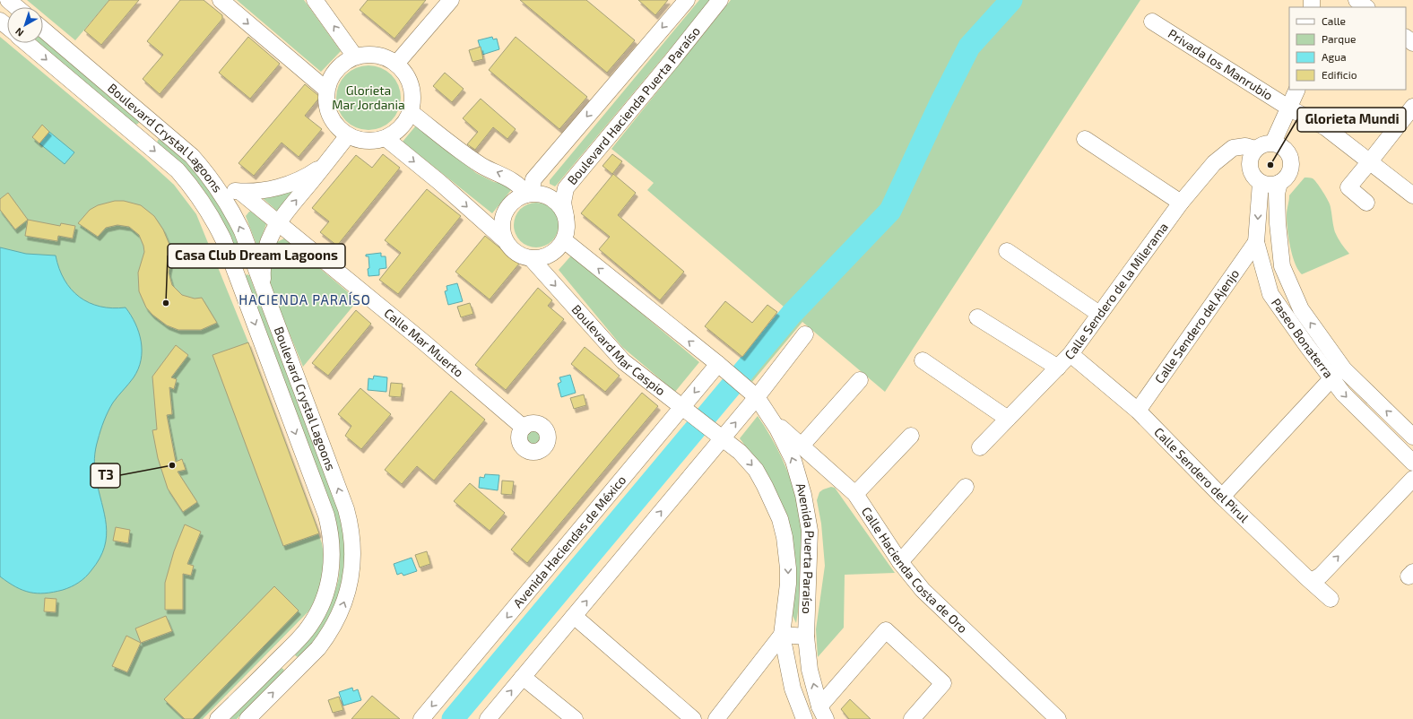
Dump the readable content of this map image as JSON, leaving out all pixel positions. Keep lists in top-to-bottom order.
{
  "streets": {
    "street": [
      "Privada los Manrubio",
      "Boulevard Hacienda Puerta Paraíso",
      "Boulevard Crystal Lagoons",
      "Calle Sendero de la Milerama",
      "Calle Sendero del Ajenjo",
      "Paseo Bonaterra",
      "Calle Mar Muerto",
      "Boulevard Mar Caspio",
      "Calle Sendero del Pirul",
      "Avenida Haciendas de México",
      "Avenida Puerta Paraíso",
      "Calle Hacienda Costa de Oro"
    ]
  },
  "crossings": [
    ["Boulevard Hacienda Puerta Paraíso", "Boulevard Mar Caspio"],
    ["Calle Sendero de la Milerama", "Paseo Bonaterra"],
    ["Calle Sendero de la Milerama", "Calle Sendero del Pirul"],
    ["Calle Sendero del Ajenjo", "Paseo Bonaterra"],
    ["Calle Sendero del Ajenjo", "Calle Sendero del Pirul"],
    ["Boulevard Mar Caspio", "Avenida Haciendas de México"],
    ["Boulevard Mar Caspio", "Avenida Puerta Paraíso"],
    ["Avenida Puerta Paraíso", "Calle Hacienda Costa de Oro"]
  ],
  "districts": ["HACIENDA PARAÍSO"],
  "parks": ["Glorieta Mar Jordania"],
  "places": ["Glorieta Mundi", "Casa Club Dream Lagoons", "T3"],
  "legend": [
    "Calle",
    "Parque",
    "Agua",
    "Edificio"
  ],
  "north": "bottom left"
}
